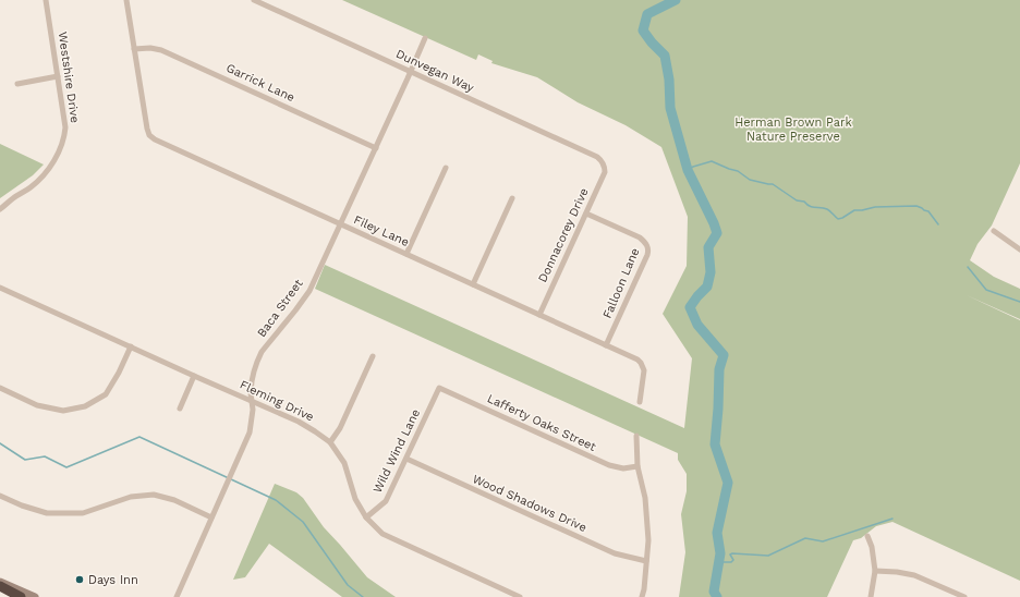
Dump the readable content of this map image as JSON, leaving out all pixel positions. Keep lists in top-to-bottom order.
{
  "streets": {
    "street": [
      "Dunvegan Way",
      "Westshire Drive",
      "Garrick Lane",
      "Filey Lane",
      "Donnacorey Drive",
      "Falloon Lane",
      "Baca Street",
      "Fleming Drive",
      "Lafferty Oaks Street",
      "Wild Wind Lane",
      "Wood Shadows Drive"
    ]
  },
  "crossings": [
    ["Dunvegan Way", "Donnacorey Drive"],
    ["Dunvegan Way", "Baca Street"],
    ["Garrick Lane", "Filey Lane"],
    ["Garrick Lane", "Baca Street"],
    ["Filey Lane", "Donnacorey Drive"],
    ["Filey Lane", "Falloon Lane"],
    ["Filey Lane", "Baca Street"],
    ["Donnacorey Drive", "Falloon Lane"],
    ["Baca Street", "Fleming Drive"],
    ["Fleming Drive", "Wild Wind Lane"],
    ["Lafferty Oaks Street", "Wild Wind Lane"],
    ["Wild Wind Lane", "Wood Shadows Drive"]
  ],
  "parks": ["Herman Brown Park Nature Preserve"],
  "places": ["Days Inn"]
}
